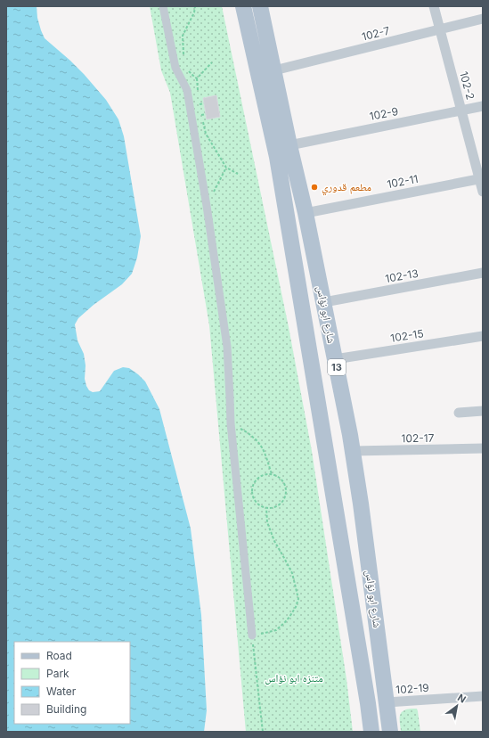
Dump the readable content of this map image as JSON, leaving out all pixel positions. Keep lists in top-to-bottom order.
{
  "streets": {
    "main road": ["شارع ابو نؤاس", "13"],
    "street": [
      "102-7",
      "102-2",
      "102-9",
      "102-11",
      "102-13",
      "102-15",
      "102-17",
      "102-19"
    ]
  },
  "crossings": [
    ["102-7", "102-2"],
    ["102-7", "شارع ابو نؤاس"],
    ["102-2", "102-9"],
    ["102-2", "102-11"],
    ["102-9", "شارع ابو نؤاس"],
    ["102-11", "شارع ابو نؤاس"],
    ["102-13", "شارع ابو نؤاس"],
    ["شارع ابو نؤاس", "102-15"],
    ["شارع ابو نؤاس", "102-17"],
    ["شارع ابو نؤاس", "102-19"]
  ],
  "parks": ["متنزه ابو نؤاس"],
  "places": ["مطعم قدوري"],
  "legend": [
    "Road",
    "Park",
    "Water",
    "Building"
  ],
  "north": "top right"
}
